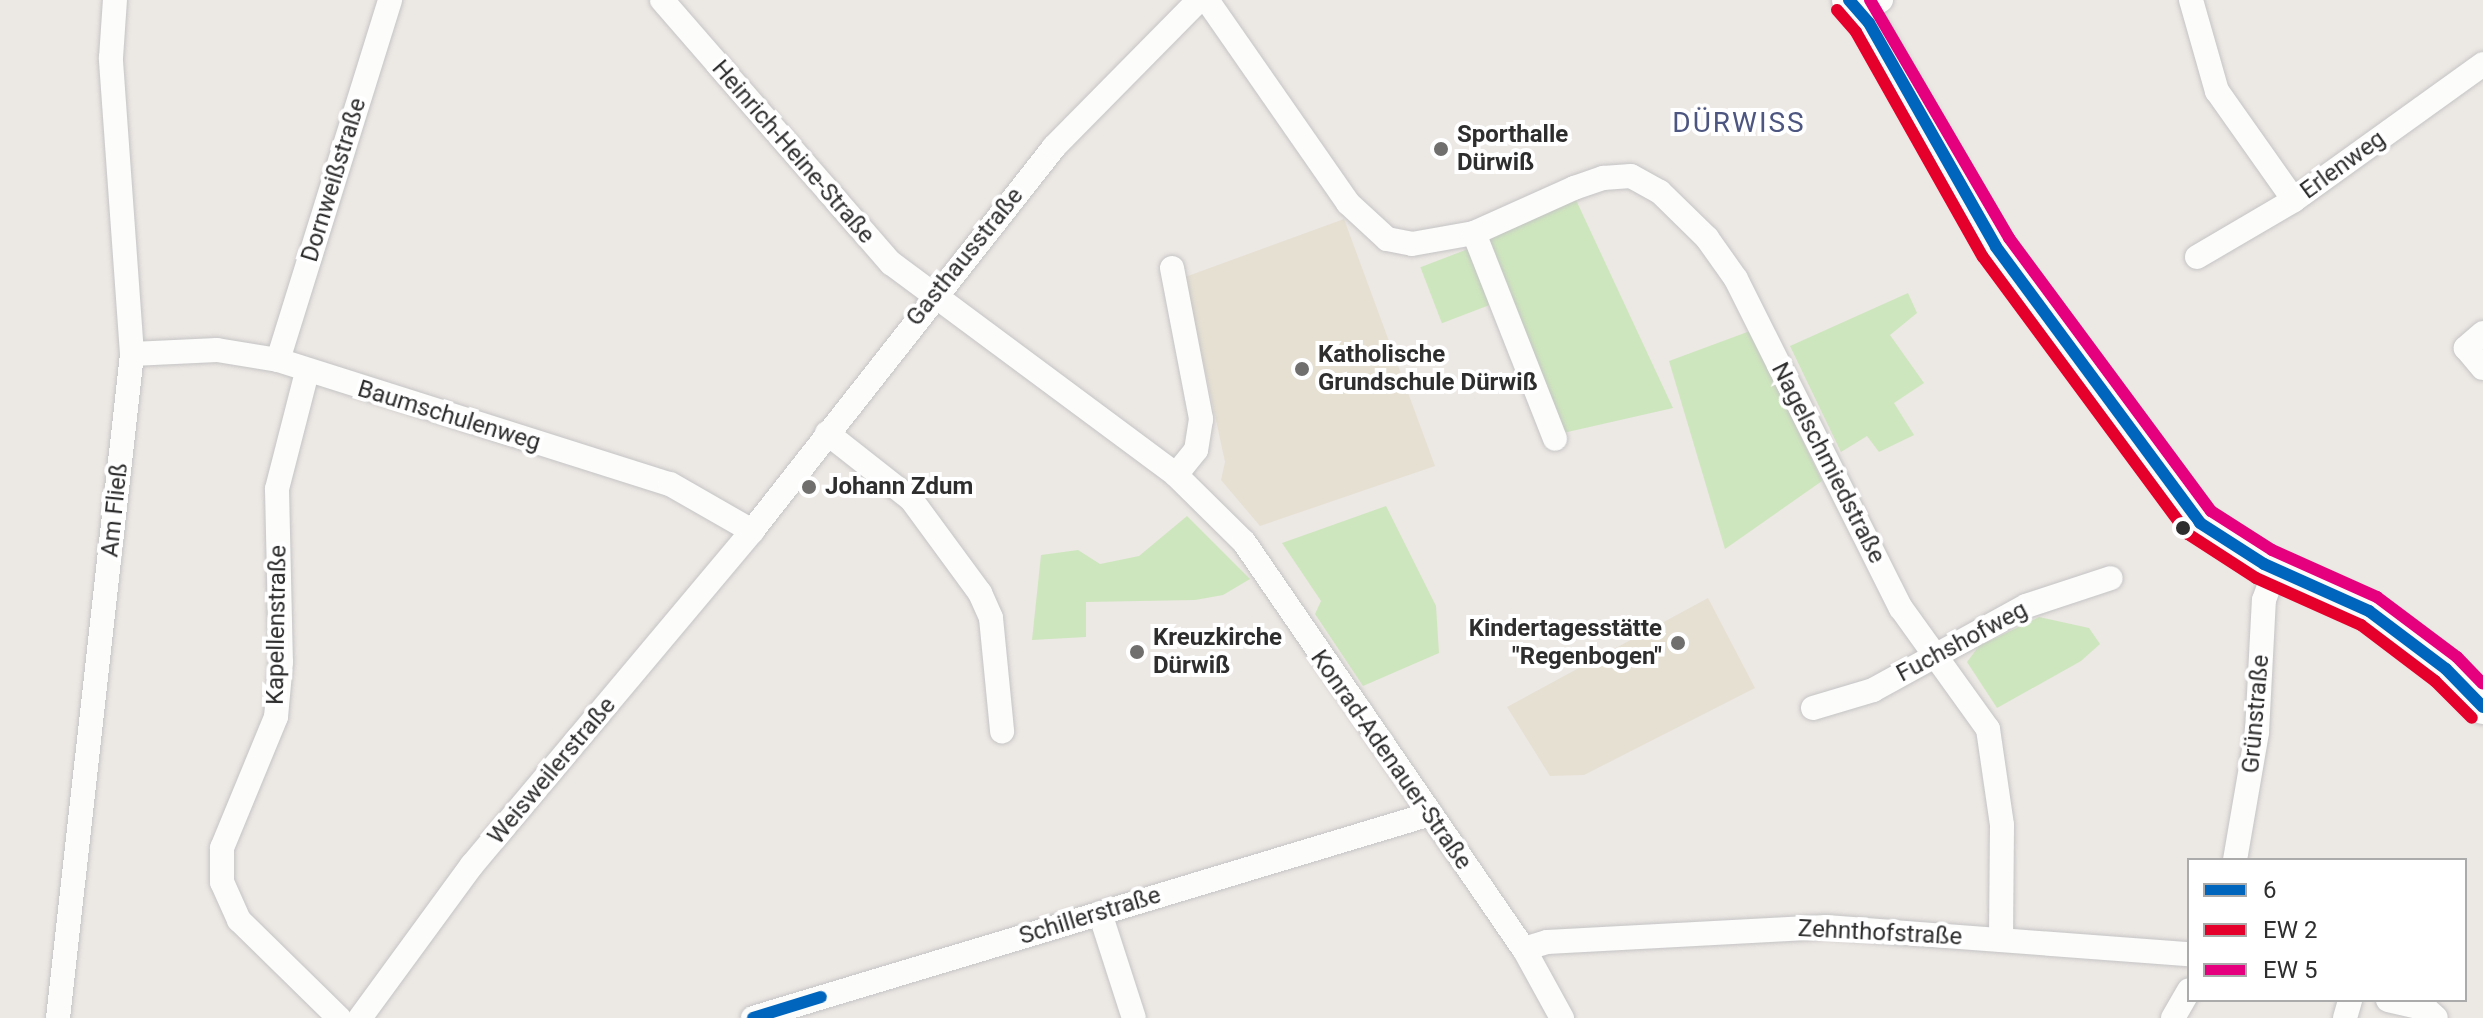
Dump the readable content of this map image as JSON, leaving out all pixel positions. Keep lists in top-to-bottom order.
{
  "streets": {
    "street": [
      "Heinrich-Heine-Straße",
      "Erlenweg",
      "Dornweißstraße",
      "Gasthausstraße",
      "Baumschulenweg",
      "Nagelschmiedstraße",
      "Am Fließ",
      "Kapellenstraße",
      "Fuchshofweg",
      "Grünstraße",
      "Konrad-Adenauer-Straße",
      "Weisweilerstraße",
      "Schillerstraße",
      "Zehnthofstraße"
    ]
  },
  "crossings": [
    ["Heinrich-Heine-Straße", "Gasthausstraße"],
    ["Heinrich-Heine-Straße", "Konrad-Adenauer-Straße"],
    ["Dornweißstraße", "Baumschulenweg"],
    ["Gasthausstraße", "Baumschulenweg"],
    ["Gasthausstraße", "Konrad-Adenauer-Straße"],
    ["Gasthausstraße", "Weisweilerstraße"],
    ["Baumschulenweg", "Am Fließ"],
    ["Baumschulenweg", "Kapellenstraße"],
    ["Baumschulenweg", "Weisweilerstraße"],
    ["Nagelschmiedstraße", "Fuchshofweg"],
    ["Nagelschmiedstraße", "Zehnthofstraße"],
    ["Konrad-Adenauer-Straße", "Schillerstraße"],
    ["Konrad-Adenauer-Straße", "Zehnthofstraße"]
  ],
  "districts": ["DÜRWISS"],
  "places": [
    "Sporthalle Dürwiß",
    "Katholische Grundschule Dürwiß",
    "Johann Zdum",
    "Kindertagesstätte \"Regenbogen\"",
    "Kreuzkirche Dürwiß"
  ],
  "lines": ["transit line 6"],
  "legend": ["6", "EW 2", "EW 5"]
}
